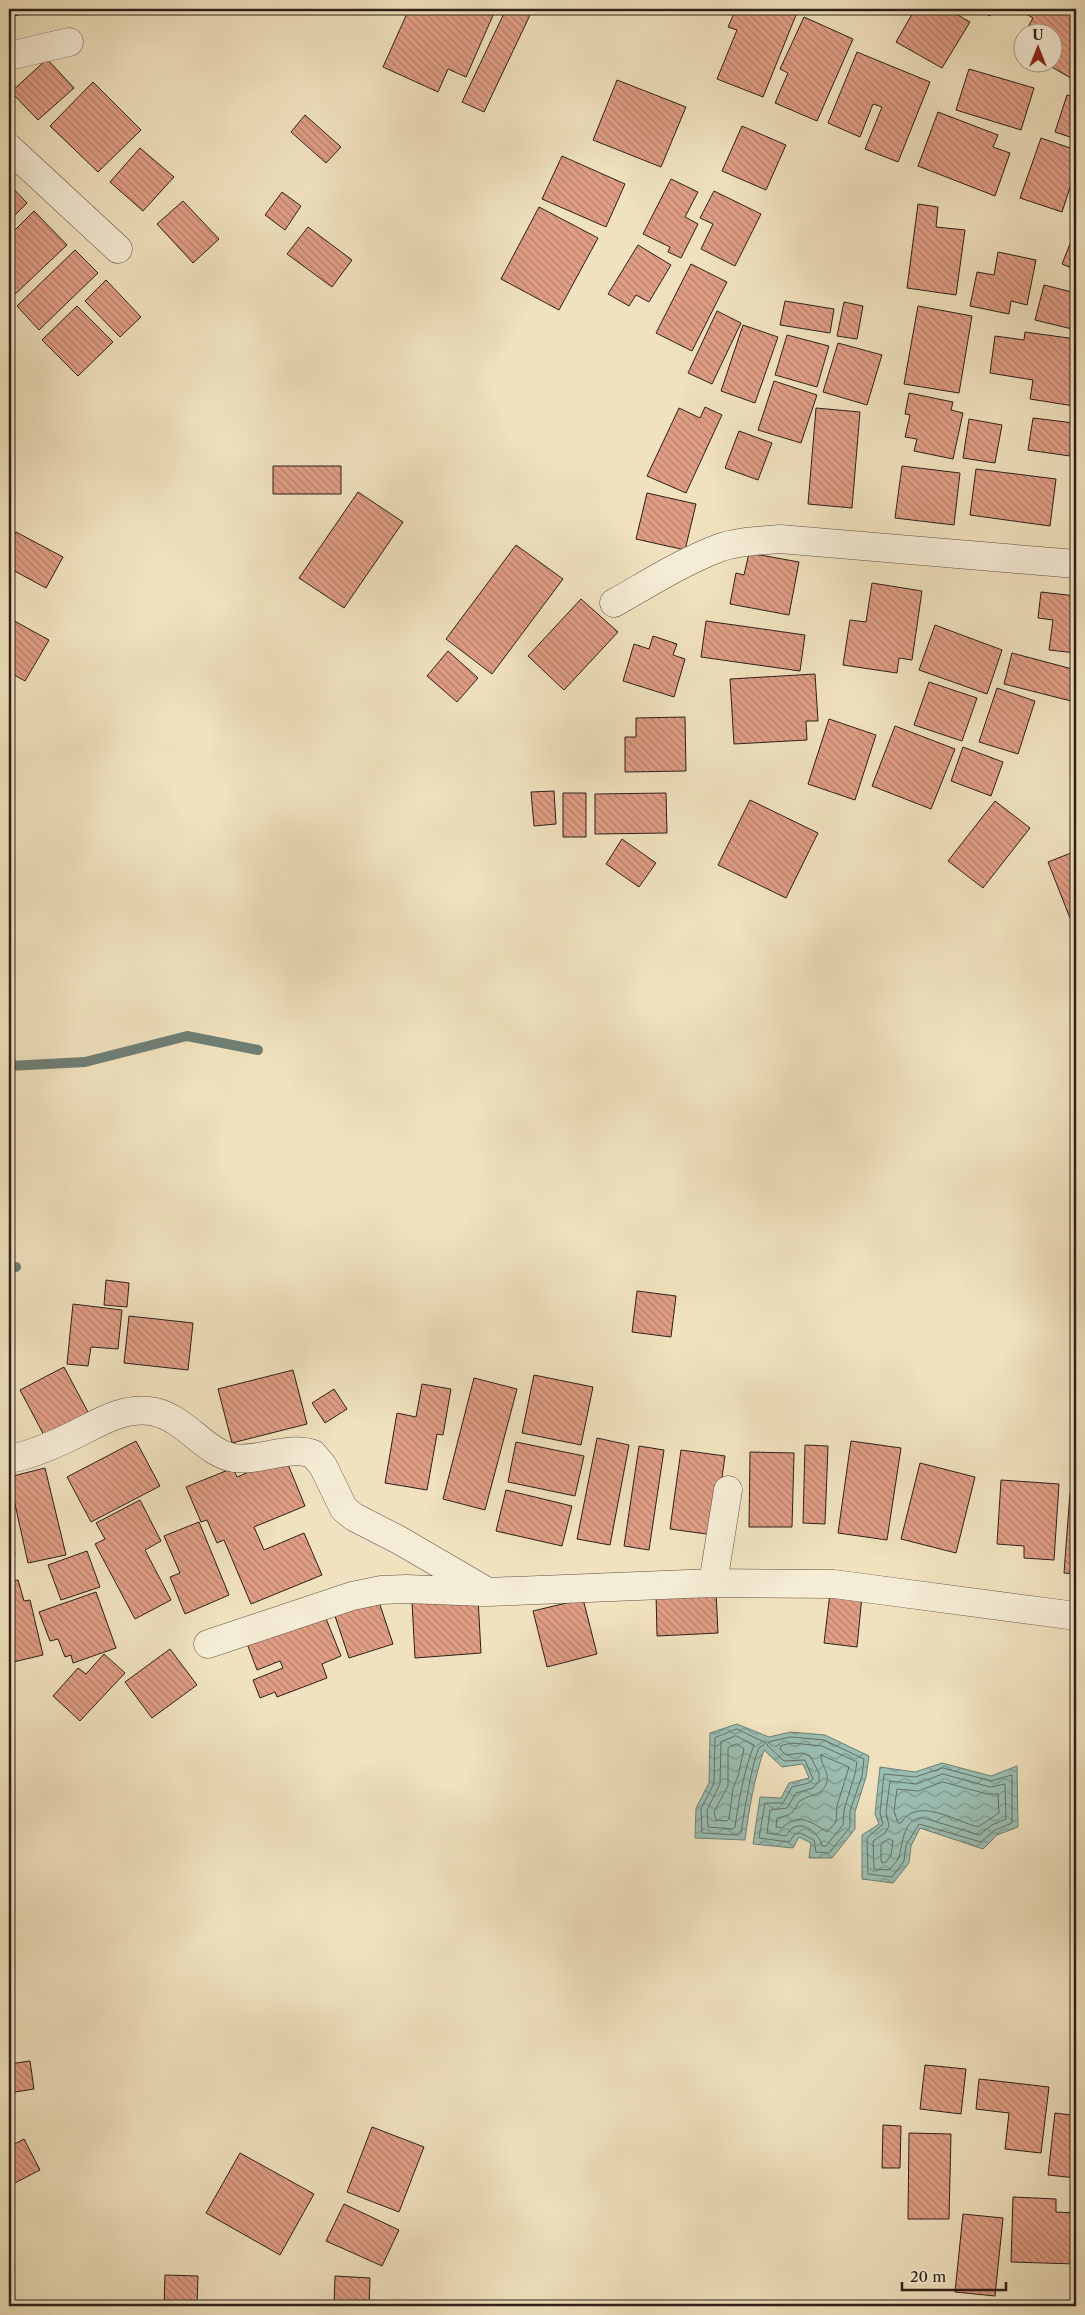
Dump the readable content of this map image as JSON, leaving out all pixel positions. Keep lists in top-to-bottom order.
{
  "scale_bar": "20 m",
  "north": "top"
}
